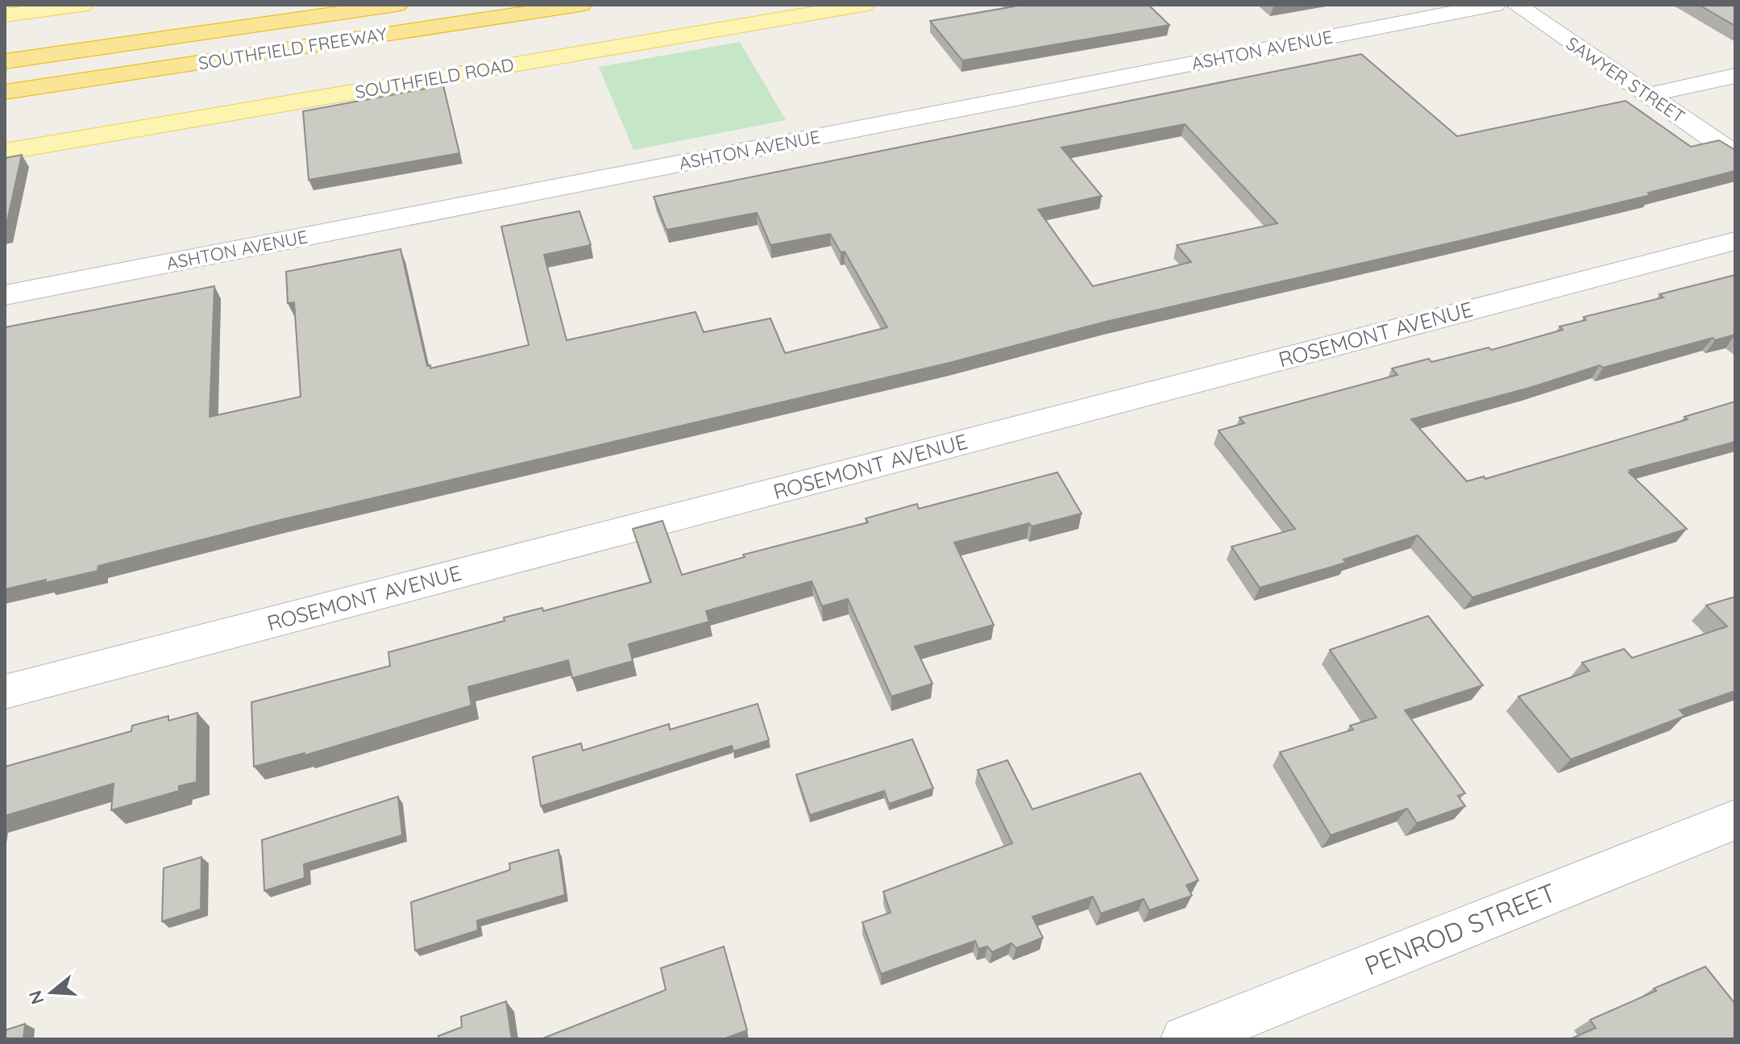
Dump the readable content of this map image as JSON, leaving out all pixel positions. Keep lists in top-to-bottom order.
{
  "streets": {
    "highway": ["SOUTHFIELD FREEWAY"],
    "main road": ["SOUTHFIELD ROAD"],
    "street": [
      "ASHTON AVENUE",
      "SAWYER STREET",
      "ROSEMONT AVENUE",
      "PENROD STREET"
    ]
  },
  "north": "left"
}
